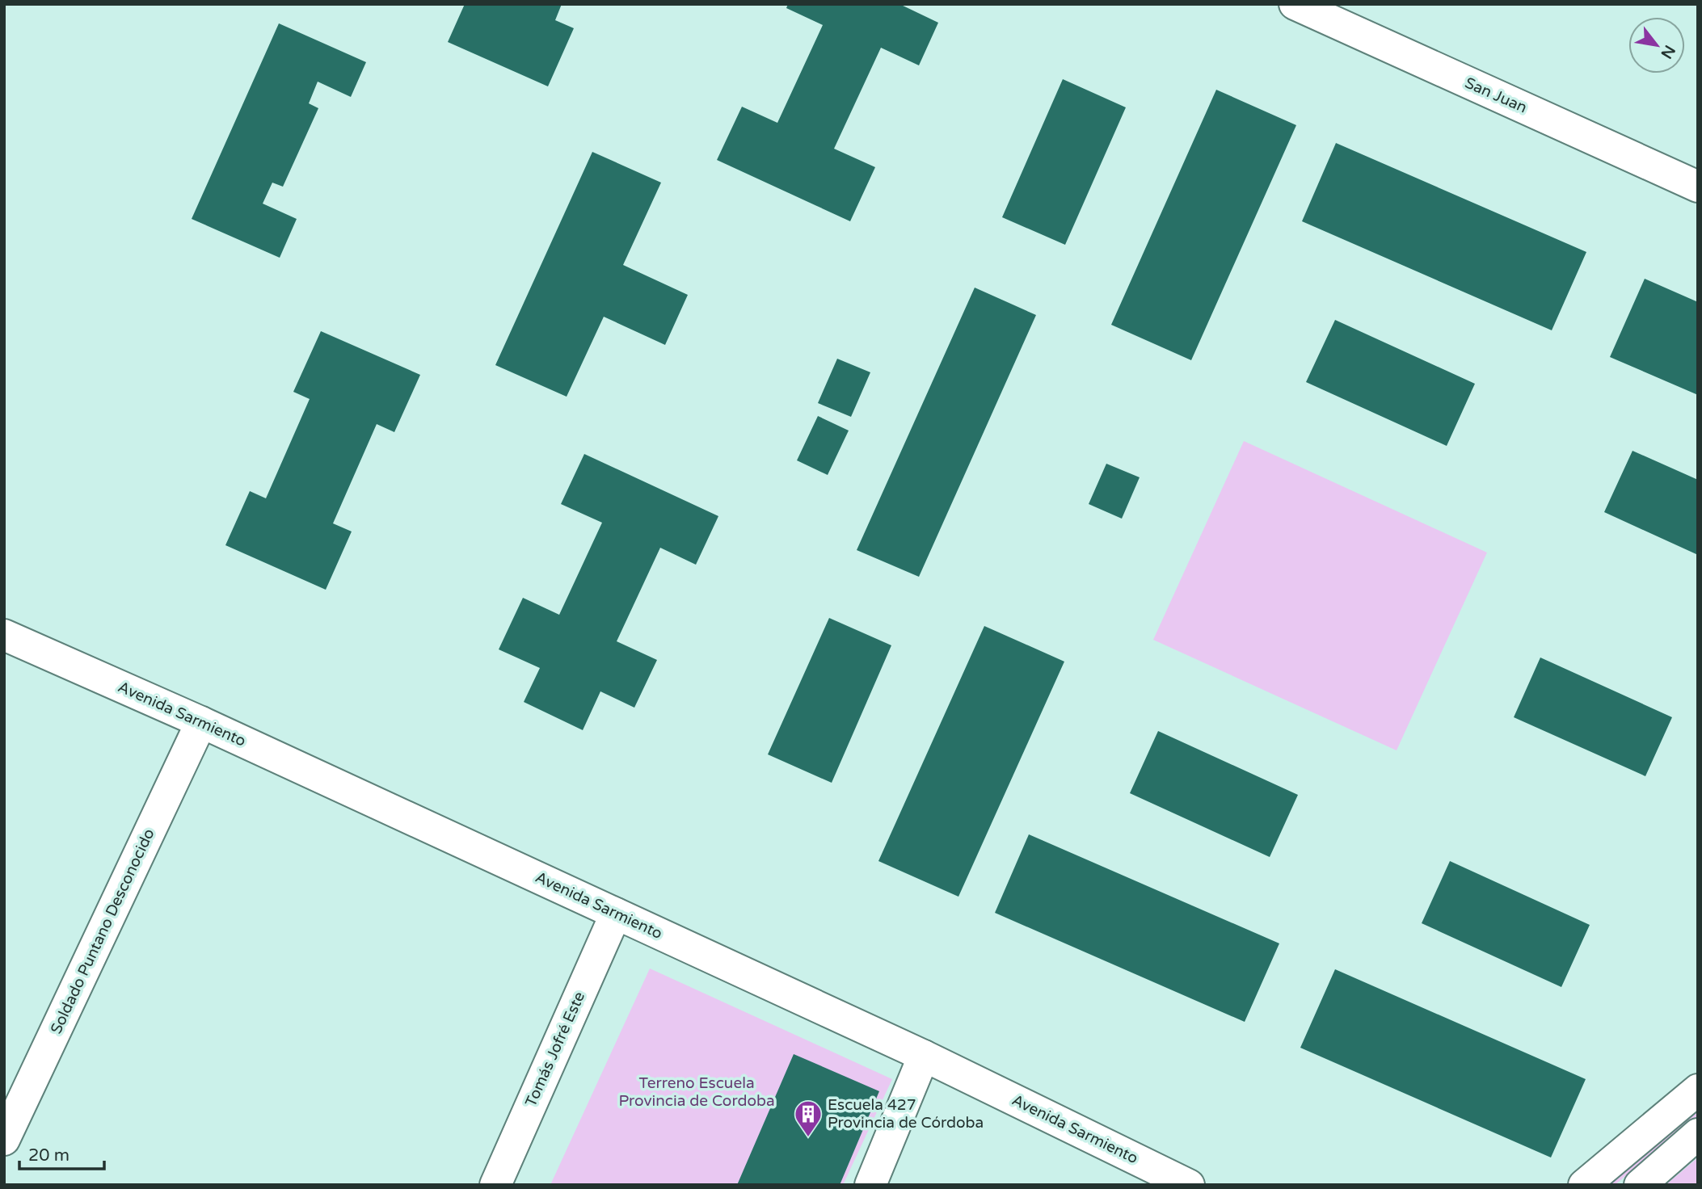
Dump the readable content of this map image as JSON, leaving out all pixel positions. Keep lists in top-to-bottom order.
{
  "streets": {
    "main road": [
      "San Juan",
      "Avenida Sarmiento",
      "Soldado Puntano Desconocido",
      "Tomás Jofré Este"
    ]
  },
  "crossings": [
    ["Avenida Sarmiento", "Soldado Puntano Desconocido"],
    ["Avenida Sarmiento", "Tomás Jofré Este"]
  ],
  "parks": ["Terreno Escuela Provincia de Cordoba"],
  "places": {
    "building": ["Escuela 427 Provincia de Córdoba"]
  },
  "scale_bar": "20 m",
  "north": "bottom right"
}
